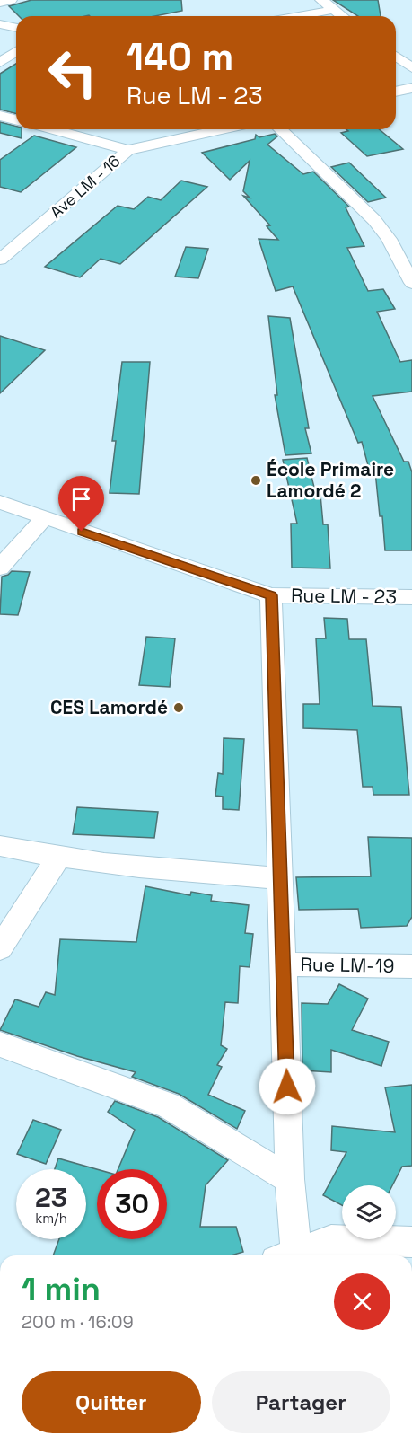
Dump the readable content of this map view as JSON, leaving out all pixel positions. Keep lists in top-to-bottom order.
{
  "streets": {
    "street": ["Ave LM - 16", "Rue LM - 23", "Rue LM-19"]
  },
  "places": ["École Primaire Lamordé 2", "CES Lamordé"],
  "page": {
    "turn": ["140 m", "Rue LM - 23"],
    "speed": "23 km/h",
    "limit": "30",
    "heading": ["1 min", "200 m · 16:09"],
    "buttons": ["Quitter", "Partager"]
  }
}
